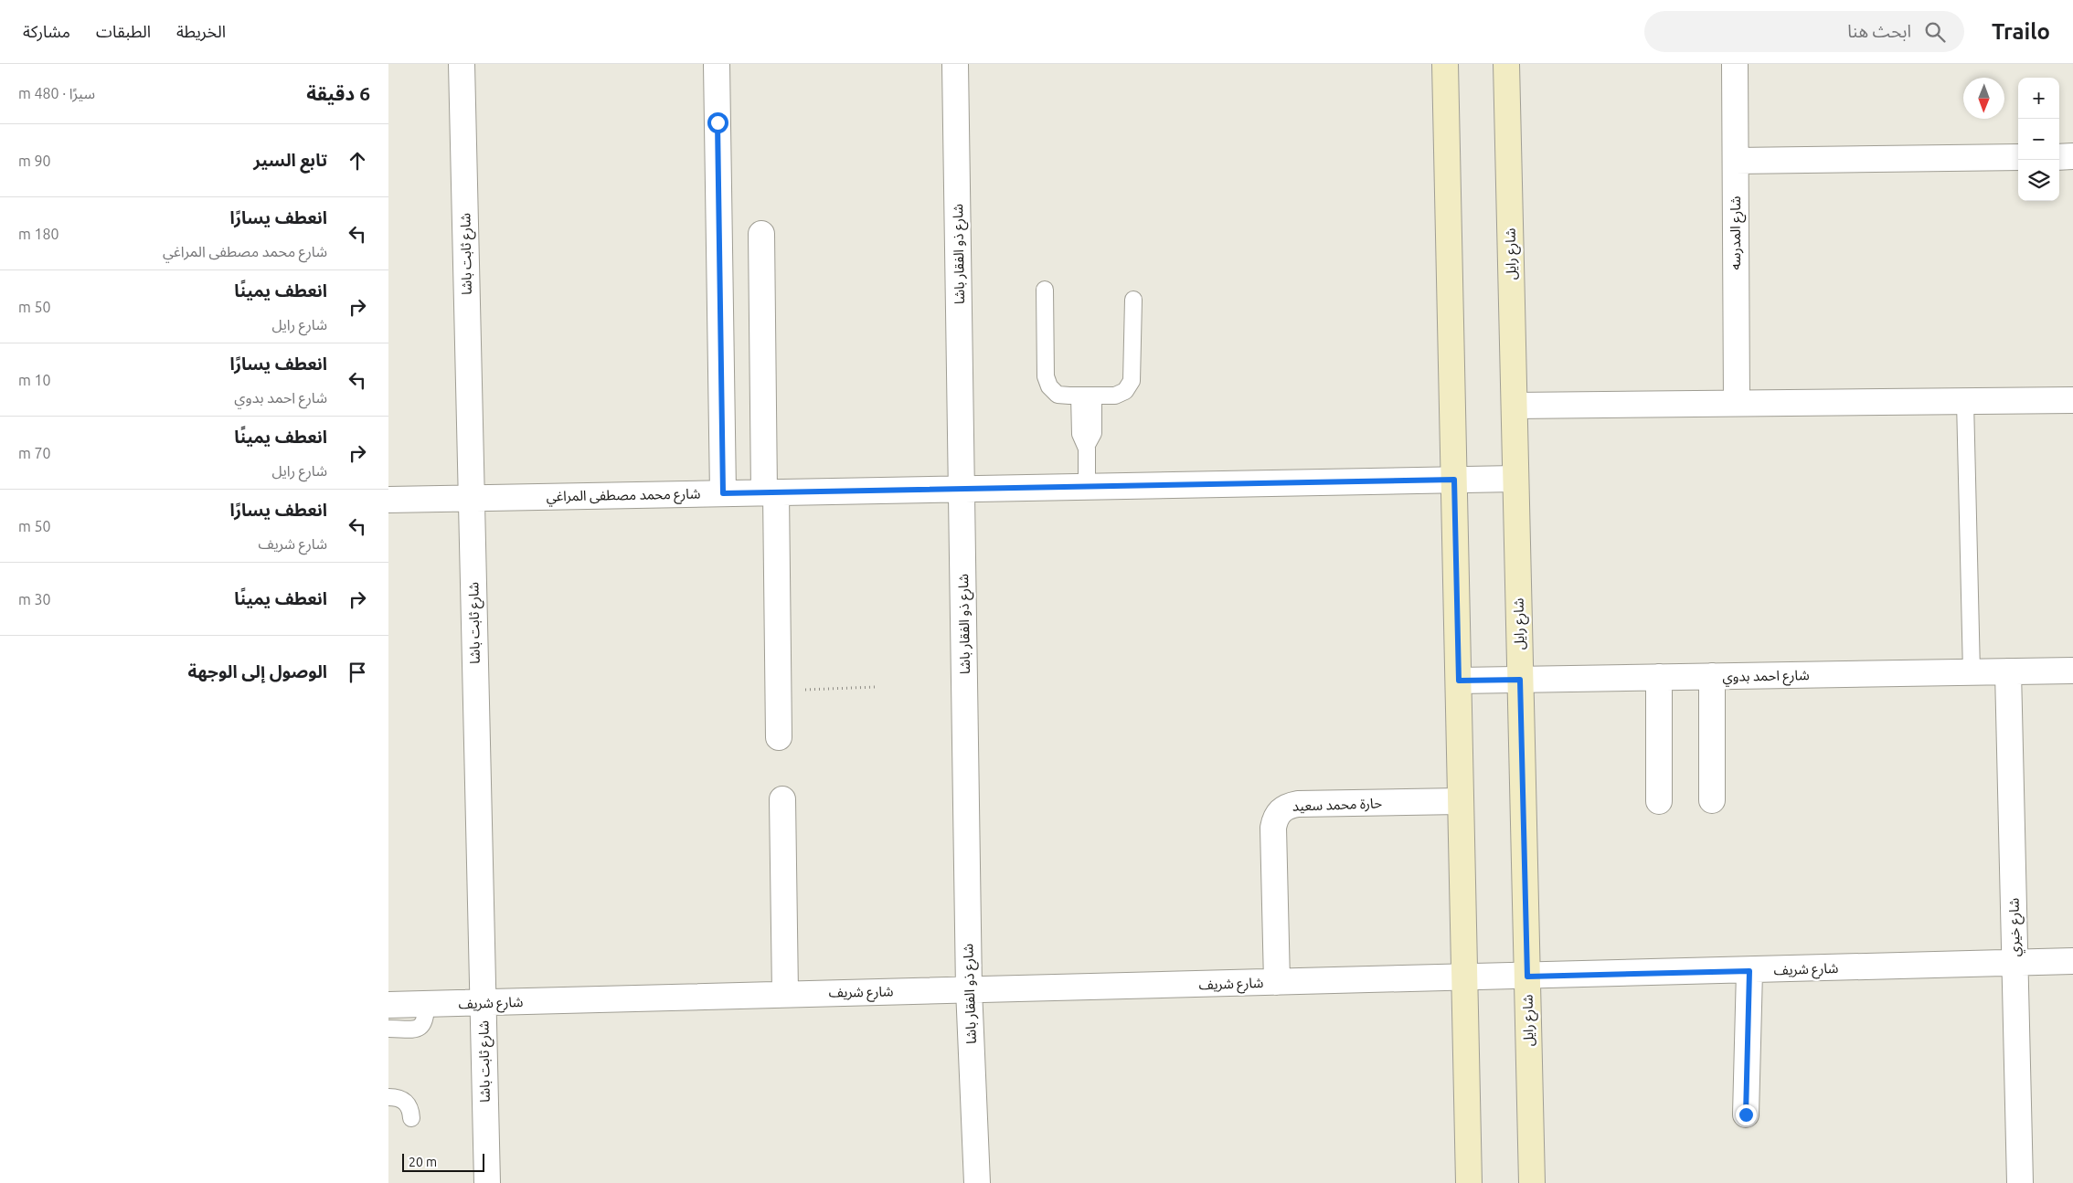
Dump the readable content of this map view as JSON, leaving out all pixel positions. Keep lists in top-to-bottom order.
{
  "streets": {
    "street": [
      "شارع المدرسه",
      "شارع ثابت باشا",
      "شارع ذو الفقار باشا",
      "شارع رايل",
      "شارع محمد مصطفى المراغي",
      "شارع احمد بدوي",
      "حارة محمد سعيد",
      "شارع خيري",
      "شارع شريف"
    ]
  },
  "crossings": [
    ["شارع ثابت باشا", "شارع محمد مصطفى المراغي"],
    ["شارع ثابت باشا", "شارع شريف"],
    ["شارع ذو الفقار باشا", "شارع محمد مصطفى المراغي"],
    ["شارع ذو الفقار باشا", "شارع شريف"],
    ["شارع رايل", "شارع محمد مصطفى المراغي"],
    ["شارع رايل", "شارع احمد بدوي"],
    ["شارع رايل", "شارع شريف"],
    ["شارع احمد بدوي", "شارع خيري"],
    ["حارة محمد سعيد", "شارع شريف"],
    ["شارع خيري", "شارع شريف"]
  ],
  "scale_bar": "20 m",
  "north": "bottom",
  "page": {
    "header": "Trailo",
    "search": "ابحث هنا",
    "nav": ["الخريطة", "الطبقات", "مشاركة"],
    "heading": ["6 دقيقة", "سيرًا · 480 m"],
    "map_buttons": ["+", "−"],
    "list": [
      ["تابع السير", "90 m"],
      ["انعطف يسارًا", "شارع محمد مصطفى المراغي", "180 m"],
      ["انعطف يمينًا", "شارع رايل", "50 m"],
      ["انعطف يسارًا", "شارع احمد بدوي", "10 m"],
      ["انعطف يمينًا", "شارع رايل", "70 m"],
      ["انعطف يسارًا", "شارع شريف", "50 m"],
      ["انعطف يمينًا", "30 m"],
      "الوصول إلى الوجهة"
    ],
    "scale": "20 m"
  }
}
